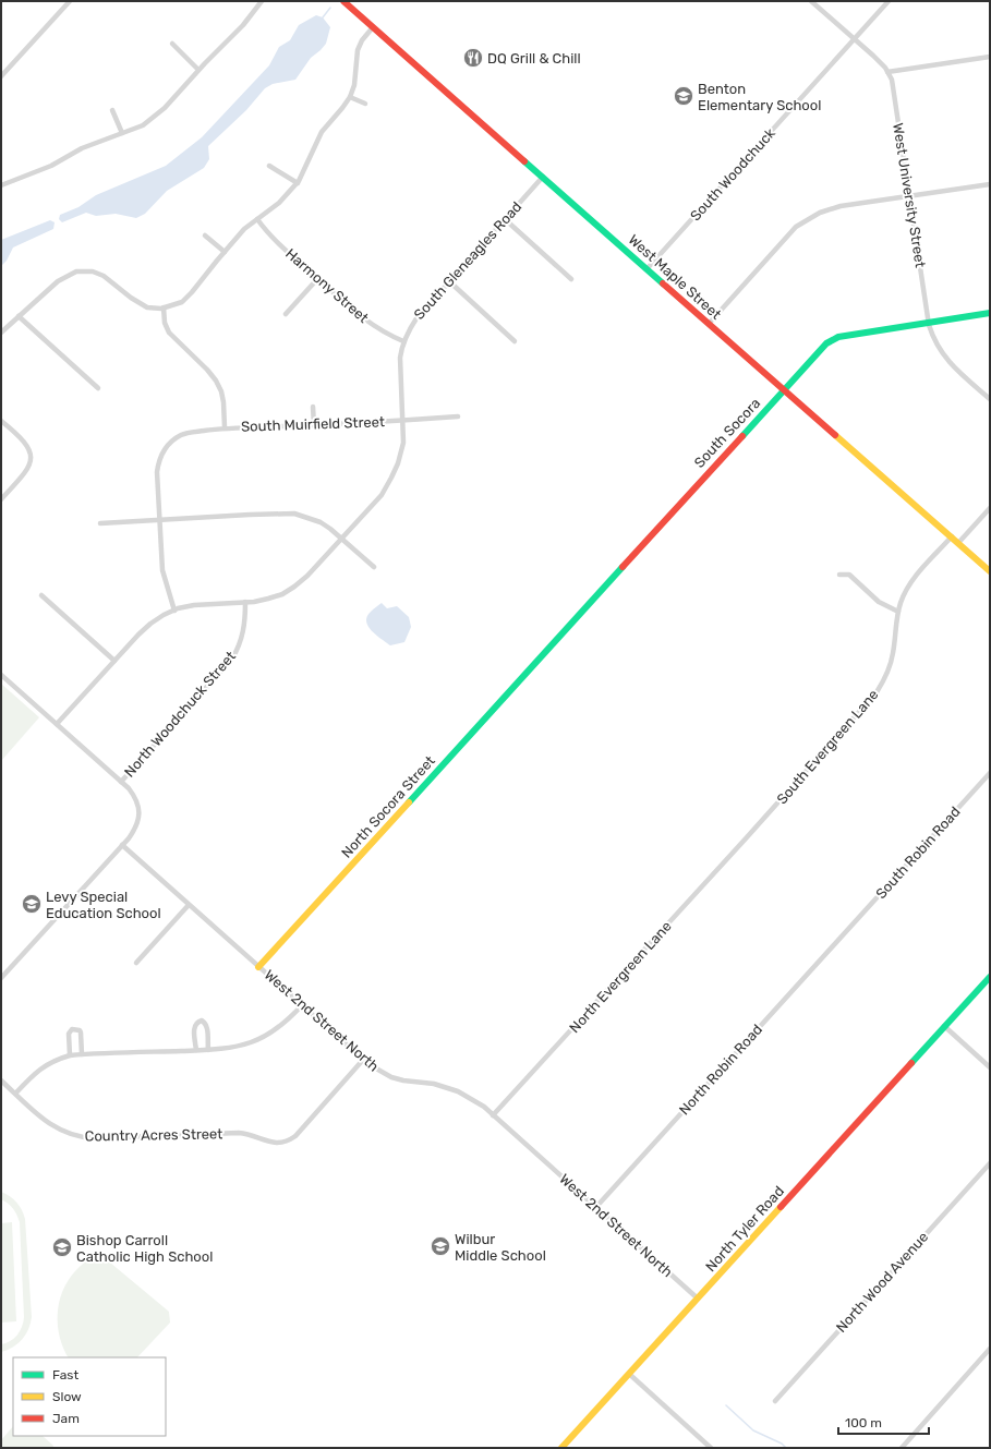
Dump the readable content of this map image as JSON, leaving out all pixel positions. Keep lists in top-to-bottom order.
{
  "streets": {
    "main road": [
      "West Maple Street",
      "South Socora",
      "North Socora Street",
      "North Tyler Road"
    ],
    "street": [
      "South Woodchuck",
      "West University Street",
      "South Gleneagles Road",
      "Harmony Street",
      "South Muirfield Street",
      "North Woodchuck Street",
      "South Evergreen Lane",
      "South Robin Road",
      "North Evergreen Lane",
      "West 2nd Street North",
      "North Robin Road",
      "Country Acres Street",
      "North Wood Avenue"
    ]
  },
  "crossings": [
    ["South Woodchuck", "West University Street"],
    ["South Woodchuck", "West Maple Street"],
    ["West University Street", "South Socora"],
    ["South Gleneagles Road", "West Maple Street"],
    ["South Gleneagles Road", "Harmony Street"],
    ["South Gleneagles Road", "South Muirfield Street"],
    ["South Gleneagles Road", "North Woodchuck Street"],
    ["West Maple Street", "South Socora"],
    ["West Maple Street", "South Evergreen Lane"],
    ["South Socora", "North Socora Street"],
    ["North Woodchuck Street", "West 2nd Street North"],
    ["South Evergreen Lane", "North Evergreen Lane"],
    ["North Socora Street", "West 2nd Street North"],
    ["South Robin Road", "North Robin Road"],
    ["North Evergreen Lane", "West 2nd Street North"],
    ["West 2nd Street North", "North Robin Road"],
    ["West 2nd Street North", "Country Acres Street"],
    ["West 2nd Street North", "North Tyler Road"]
  ],
  "places": {
    "restaurant": ["DQ Grill & Chill"],
    "school or university": [
      "Benton Elementary School",
      "Levy Special Education School",
      "Wilbur Middle School",
      "Bishop Carroll Catholic High School"
    ]
  },
  "legend": ["Fast", "Slow", "Jam"],
  "scale_bar": "100 m"
}
